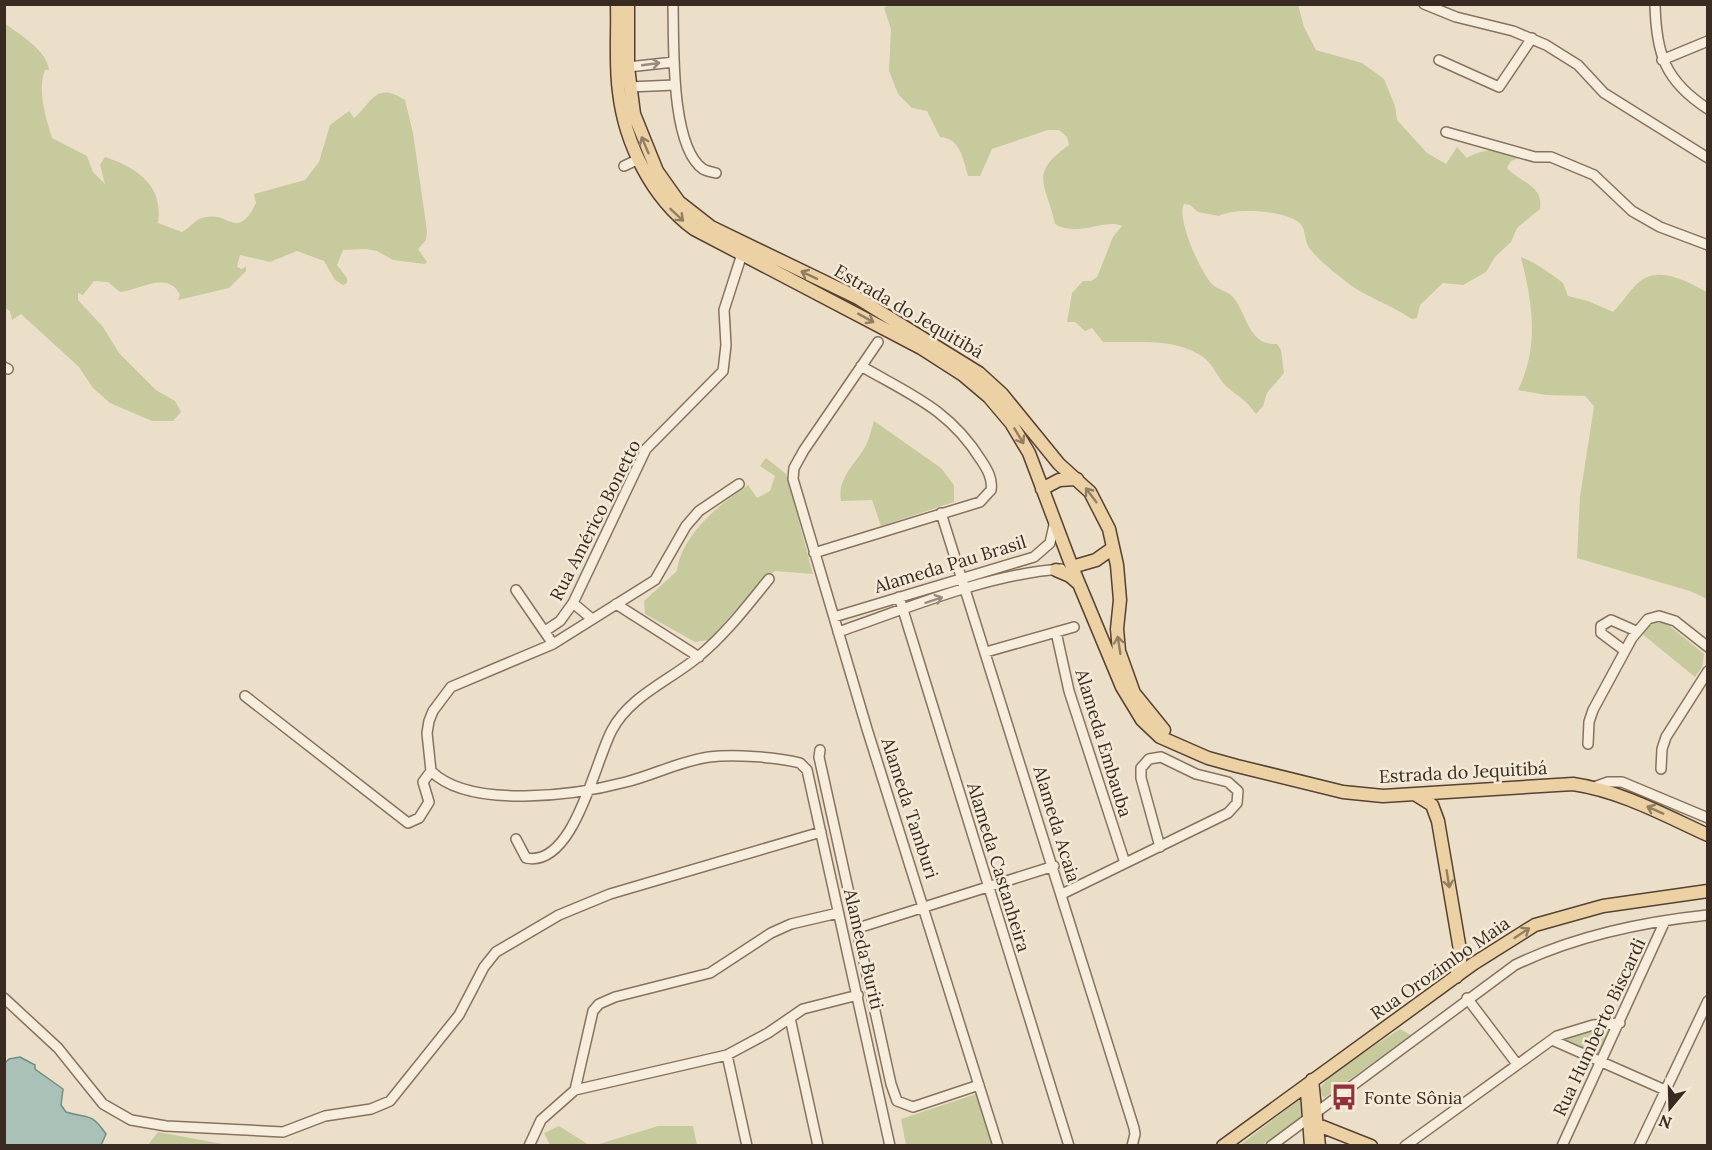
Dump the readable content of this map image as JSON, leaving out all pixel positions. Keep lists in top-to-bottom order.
{
  "streets": {
    "main road": ["Estrada do Jequitibá", "Rua Orozimbo Maia"],
    "street": [
      "Rua Américo Bonetto",
      "Alameda Pau Brasil",
      "Alameda Embauba",
      "Alameda Tamburi",
      "Alameda Acaia",
      "Alameda Castanheira",
      "Alameda Buriti",
      "Rua Humberto Biscardi"
    ]
  },
  "crossings": [
    ["Estrada do Jequitibá", "Rua Américo Bonetto"],
    ["Estrada do Jequitibá", "Alameda Pau Brasil"],
    ["Alameda Pau Brasil", "Alameda Tamburi"],
    ["Alameda Pau Brasil", "Alameda Acaia"],
    ["Alameda Pau Brasil", "Alameda Castanheira"]
  ],
  "one_way": ["Rua Orozimbo Maia"],
  "places": {
    "bus stop": ["Fonte Sônia"]
  },
  "north": "bottom"
}
